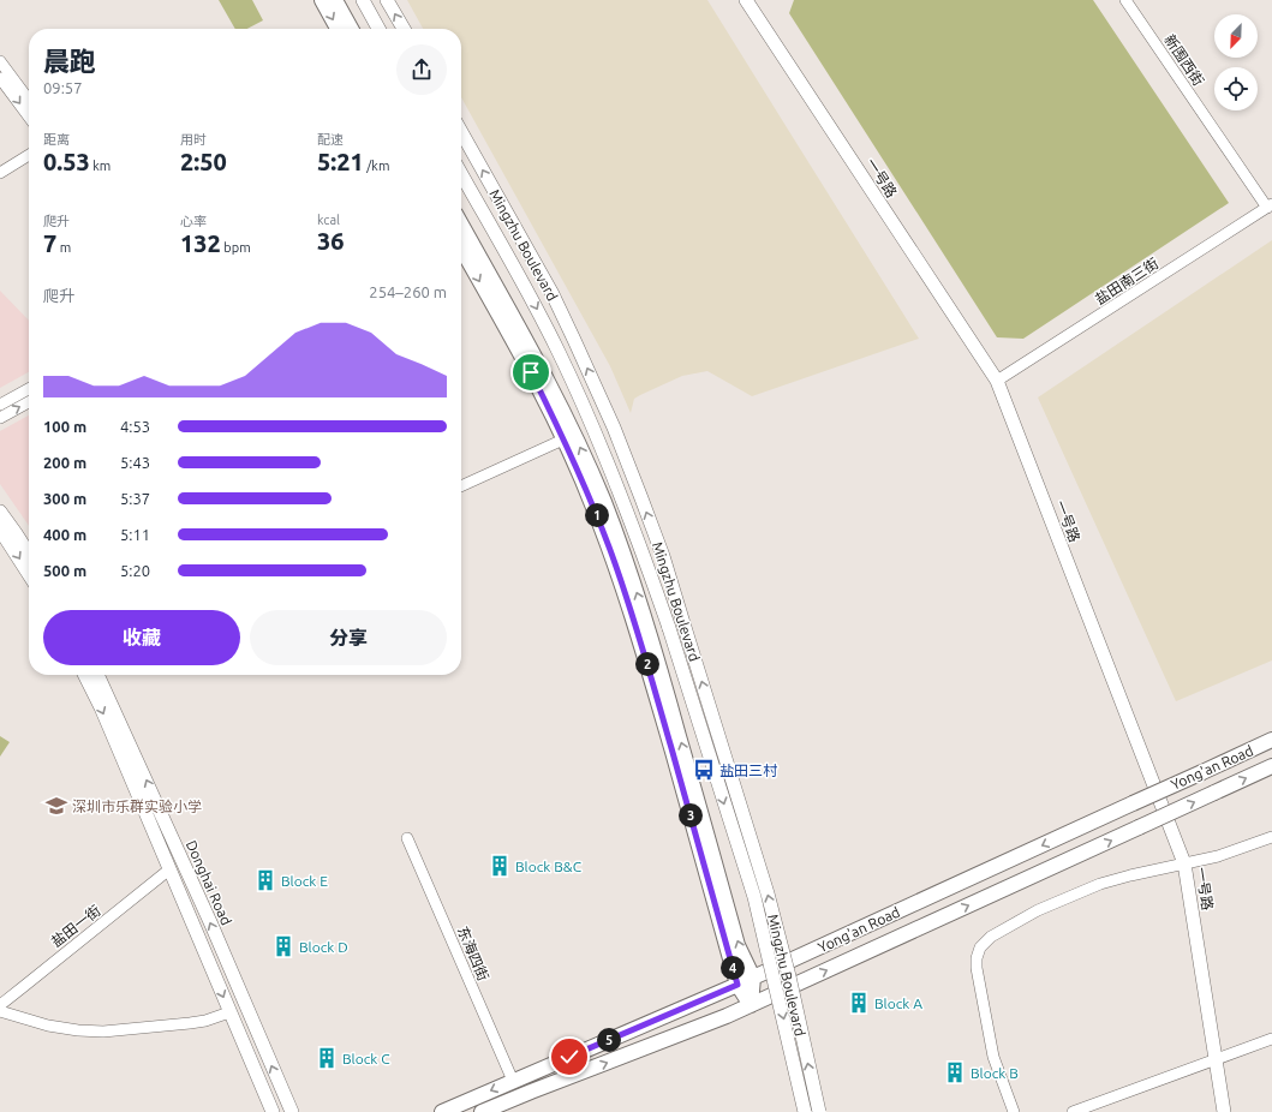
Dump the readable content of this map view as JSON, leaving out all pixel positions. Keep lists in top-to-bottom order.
{
  "streets": {
    "main road": ["Yong'an Road"],
    "street": [
      "新围西街",
      "一号路",
      "Mingzhu Boulevard",
      "盐田南三街",
      "Donghai Road",
      "盐田一街",
      "东海四街"
    ]
  },
  "crossings": [
    ["新围西街", "盐田南三街"],
    ["一号路", "盐田南三街"],
    ["Yong'an Road", "东海四街"]
  ],
  "places": {
    "bus stop": ["盐田三村"],
    "school or university": ["深圳市乐群实验小学"],
    "building": [
      "Block B&C",
      "Block E",
      "Block D",
      "Block A",
      "Block C",
      "Block B"
    ]
  },
  "north": "bottom left",
  "page": {
    "heading": ["晨跑", "09:57"],
    "stats": [
      ["距离", "0.53 km"],
      ["用时", "2:50"],
      ["配速", "5:21 /km"],
      ["爬升", "7 m"],
      ["心率", "132 bpm"],
      ["kcal", "36"]
    ],
    "chart": ["爬升", "254–260 m"],
    "list": [
      {
        "name": "100 m",
        "note": "4:53"
      },
      {
        "name": "200 m",
        "note": "5:43"
      },
      {
        "name": "300 m",
        "note": "5:37"
      },
      {
        "name": "400 m",
        "note": "5:11"
      },
      {
        "name": "500 m",
        "note": "5:20"
      }
    ],
    "pins": [
      "1",
      "2",
      "3",
      "4",
      "5"
    ],
    "buttons": ["收藏", "分享"]
  }
}
